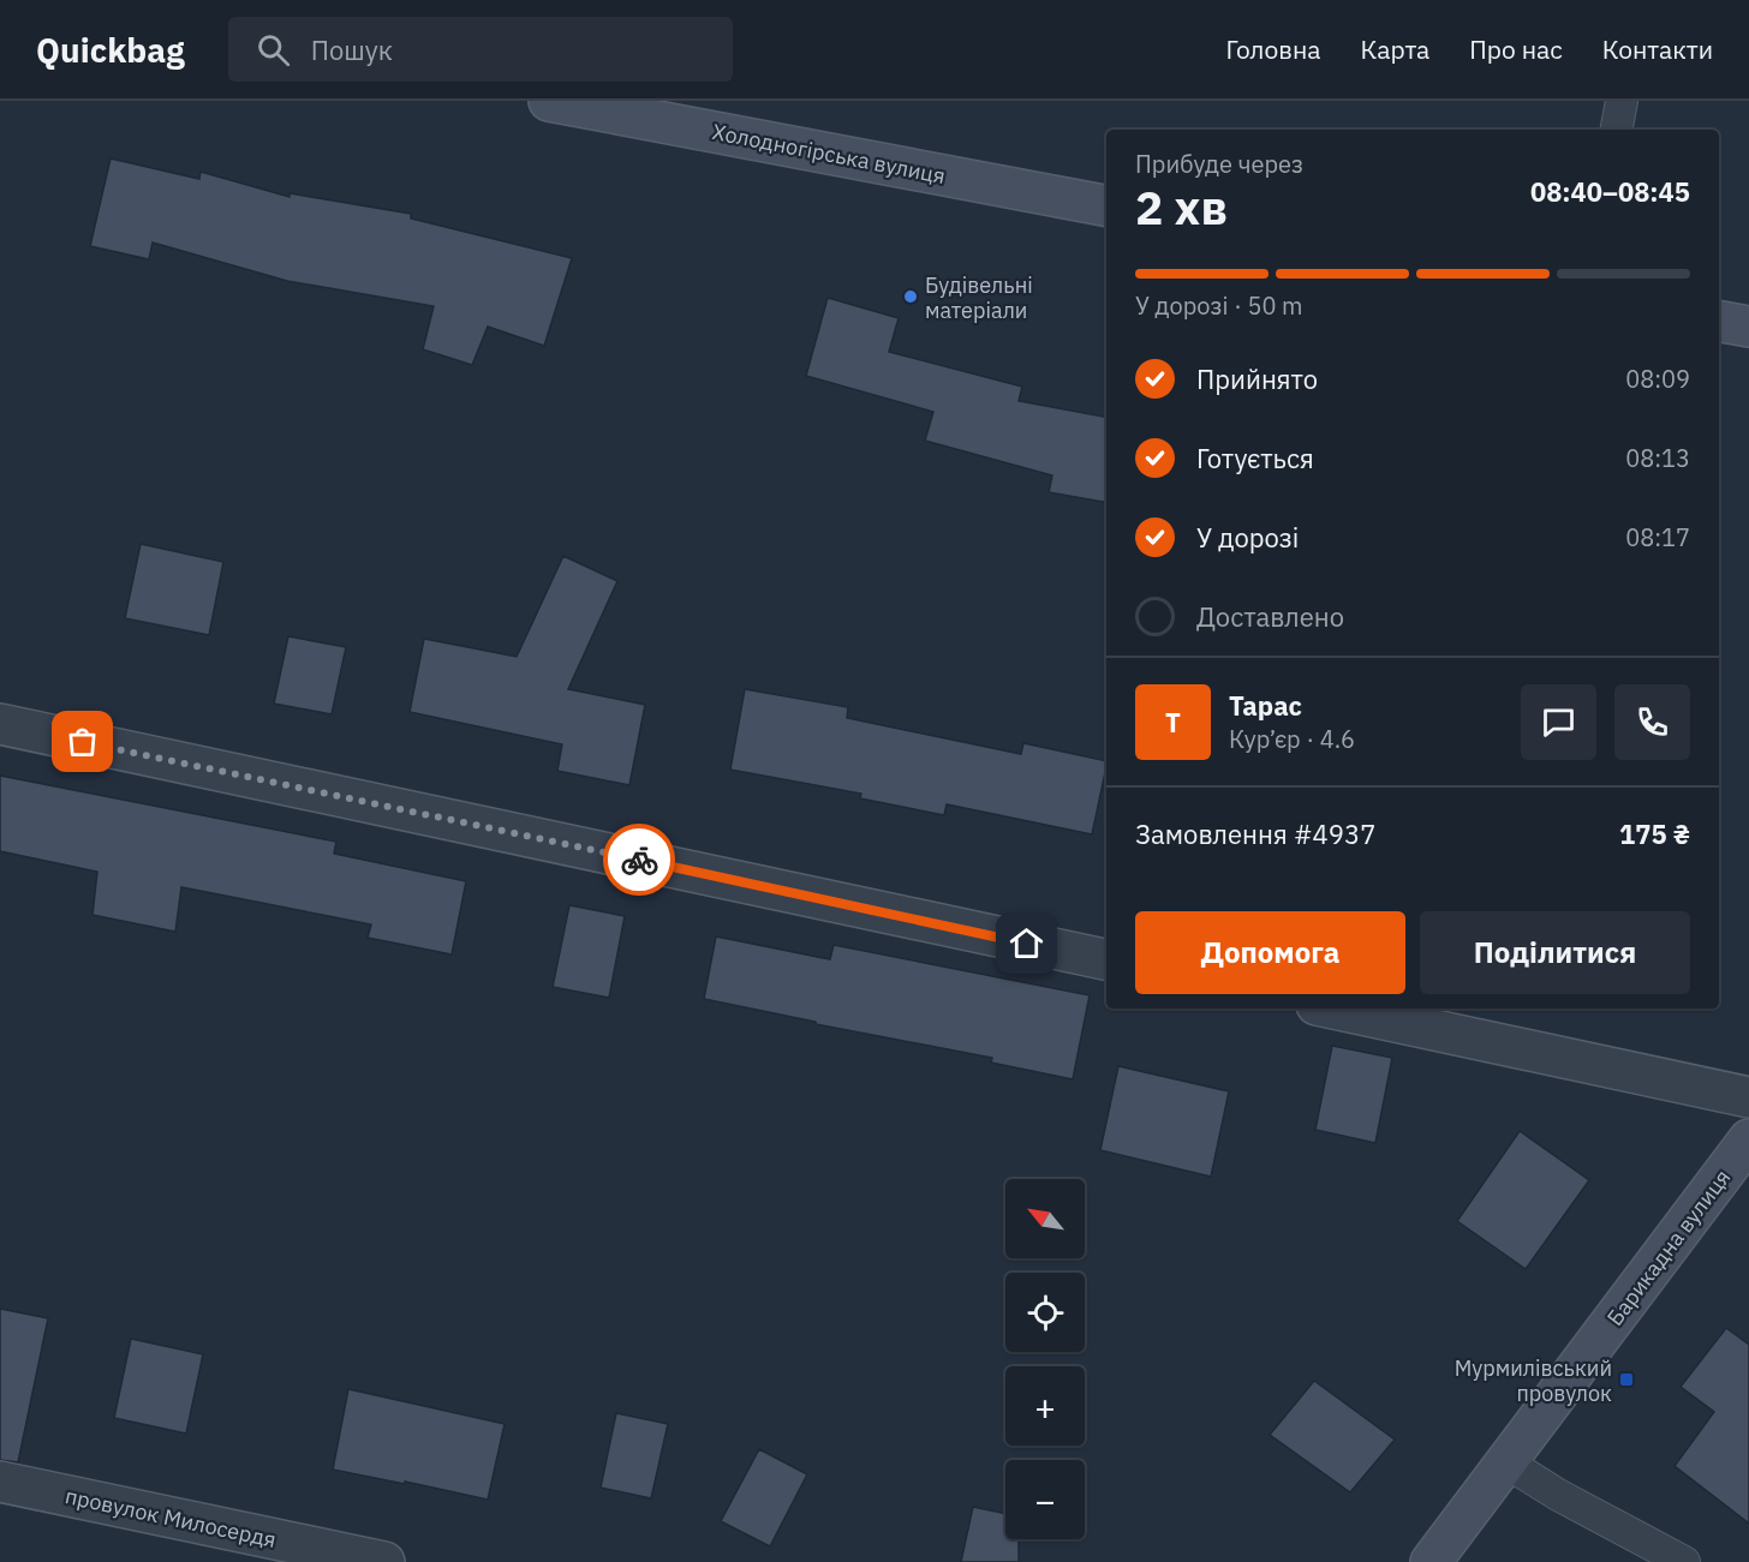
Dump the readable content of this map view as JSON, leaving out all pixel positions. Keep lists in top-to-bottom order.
{
  "streets": {
    "main road": ["Холодногірська вулиця", "Барикадна вулиця"],
    "street": ["провулок Милосердя"]
  },
  "places": {
    "other": ["Будівельні матеріали"],
    "transit": ["Мурмилівський провулок"]
  },
  "north": "top left",
  "page": {
    "header": "Quickbag",
    "search": "Пошук",
    "nav": [
      "Головна",
      "Карта",
      "Про нас",
      "Контакти"
    ],
    "heading": ["2 хв", "Прибуде через", "08:40–08:45"],
    "panel": [
      "Тарас",
      "Кур’єр · 4.6",
      "Замовлення #4937",
      "175 ₴"
    ],
    "bar": "У дорозі · 50 m",
    "list": [
      ["Прийнято", "08:09"],
      ["Готується", "08:13"],
      ["У дорозі", "08:17"],
      "Доставлено"
    ],
    "round": "Т",
    "buttons": ["Допомога", "Поділитися"],
    "map_buttons": ["+", "−"]
  }
}
